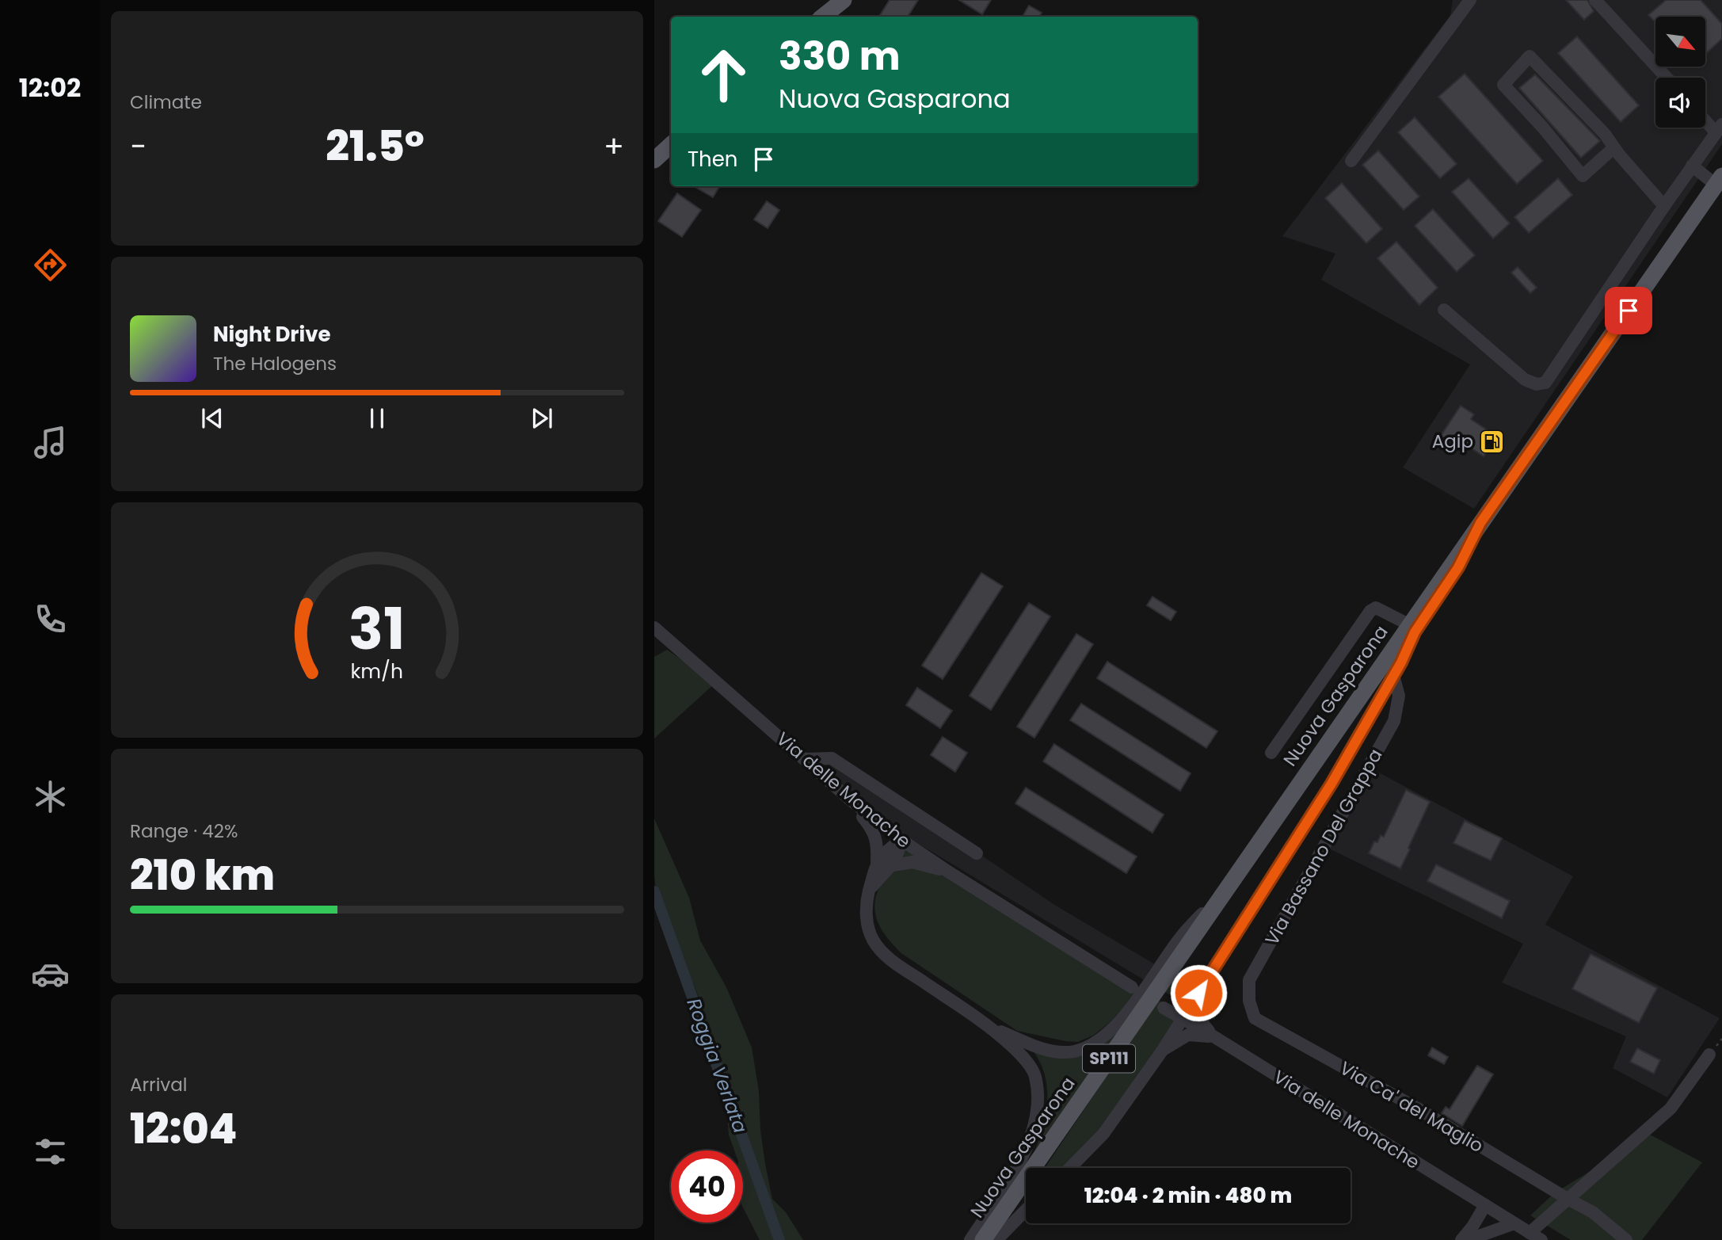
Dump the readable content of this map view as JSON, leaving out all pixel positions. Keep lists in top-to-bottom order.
{
  "streets": {
    "main road": ["Nuova Gasparona", "SP111"],
    "street": ["Via delle Monache", "Via Bassano Del Grappa", "Via Ca' del Maglio"]
  },
  "crossings": [
    ["Via Bassano Del Grappa", "Via Ca' del Maglio"]
  ],
  "water": ["Roggia Verlata"],
  "places": {
    "fuel station": ["Agip"]
  },
  "north": "bottom right",
  "page": {
    "tabs": "12:02",
    "tile": [
      "Climate",
      ["Range · 42%", "210 km"],
      ["Arrival", "12:04"]
    ],
    "turn": ["330 m", "Nuova Gasparona"],
    "heat": ["−", "21.5°", "+"],
    "then": "Then",
    "song": ["Night Drive", "The Halogens"],
    "limit": "40",
    "trip": "12:04 · 2 min · 480 m",
    "gauge": ["31", "km/h"]
  }
}
